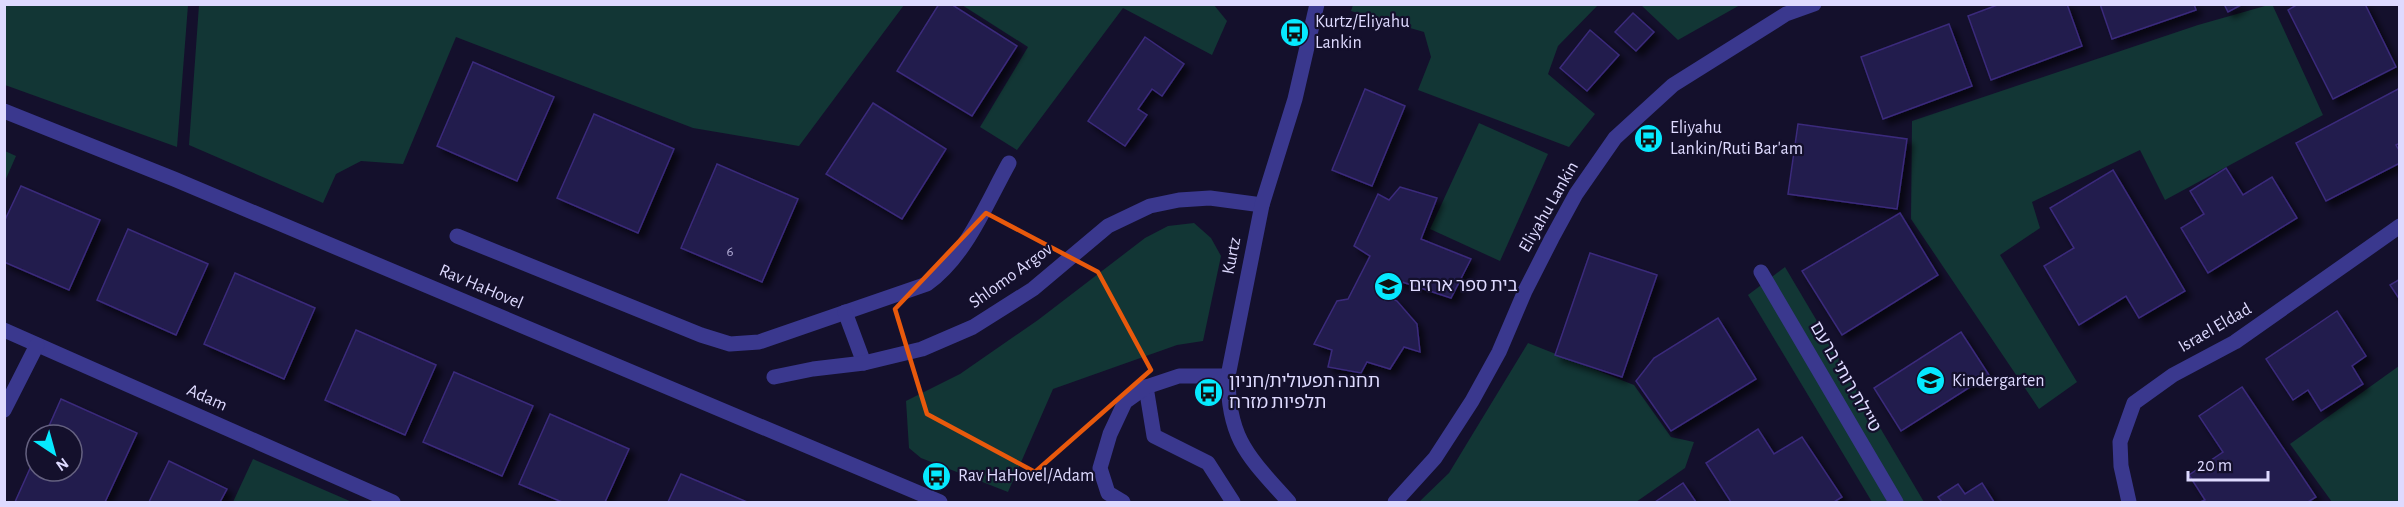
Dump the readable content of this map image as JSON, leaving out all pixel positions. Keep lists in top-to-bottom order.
{
  "streets": {
    "street": [
      "Eliyahu Lankin",
      "Kurtz",
      "Shlomo Argov",
      "Rav HaHovel",
      "Israel Eldad",
      "טיילת רותי ברעם",
      "Adam"
    ]
  },
  "crossings": [
    ["Kurtz", "Shlomo Argov"]
  ],
  "places": {
    "bus stop": [
      "Kurtz/Eliyahu Lankin",
      "Eliyahu Lankin/Ruti Bar'am",
      "תחנה תפעולית/חניון תלפיות מזרח",
      "Rav HaHovel/Adam"
    ],
    "school or university": ["בית ספר ארזים", "Kindergarten"]
  },
  "house_numbers": ["6"],
  "scale_bar": "20 m",
  "north": "bottom right"
}
